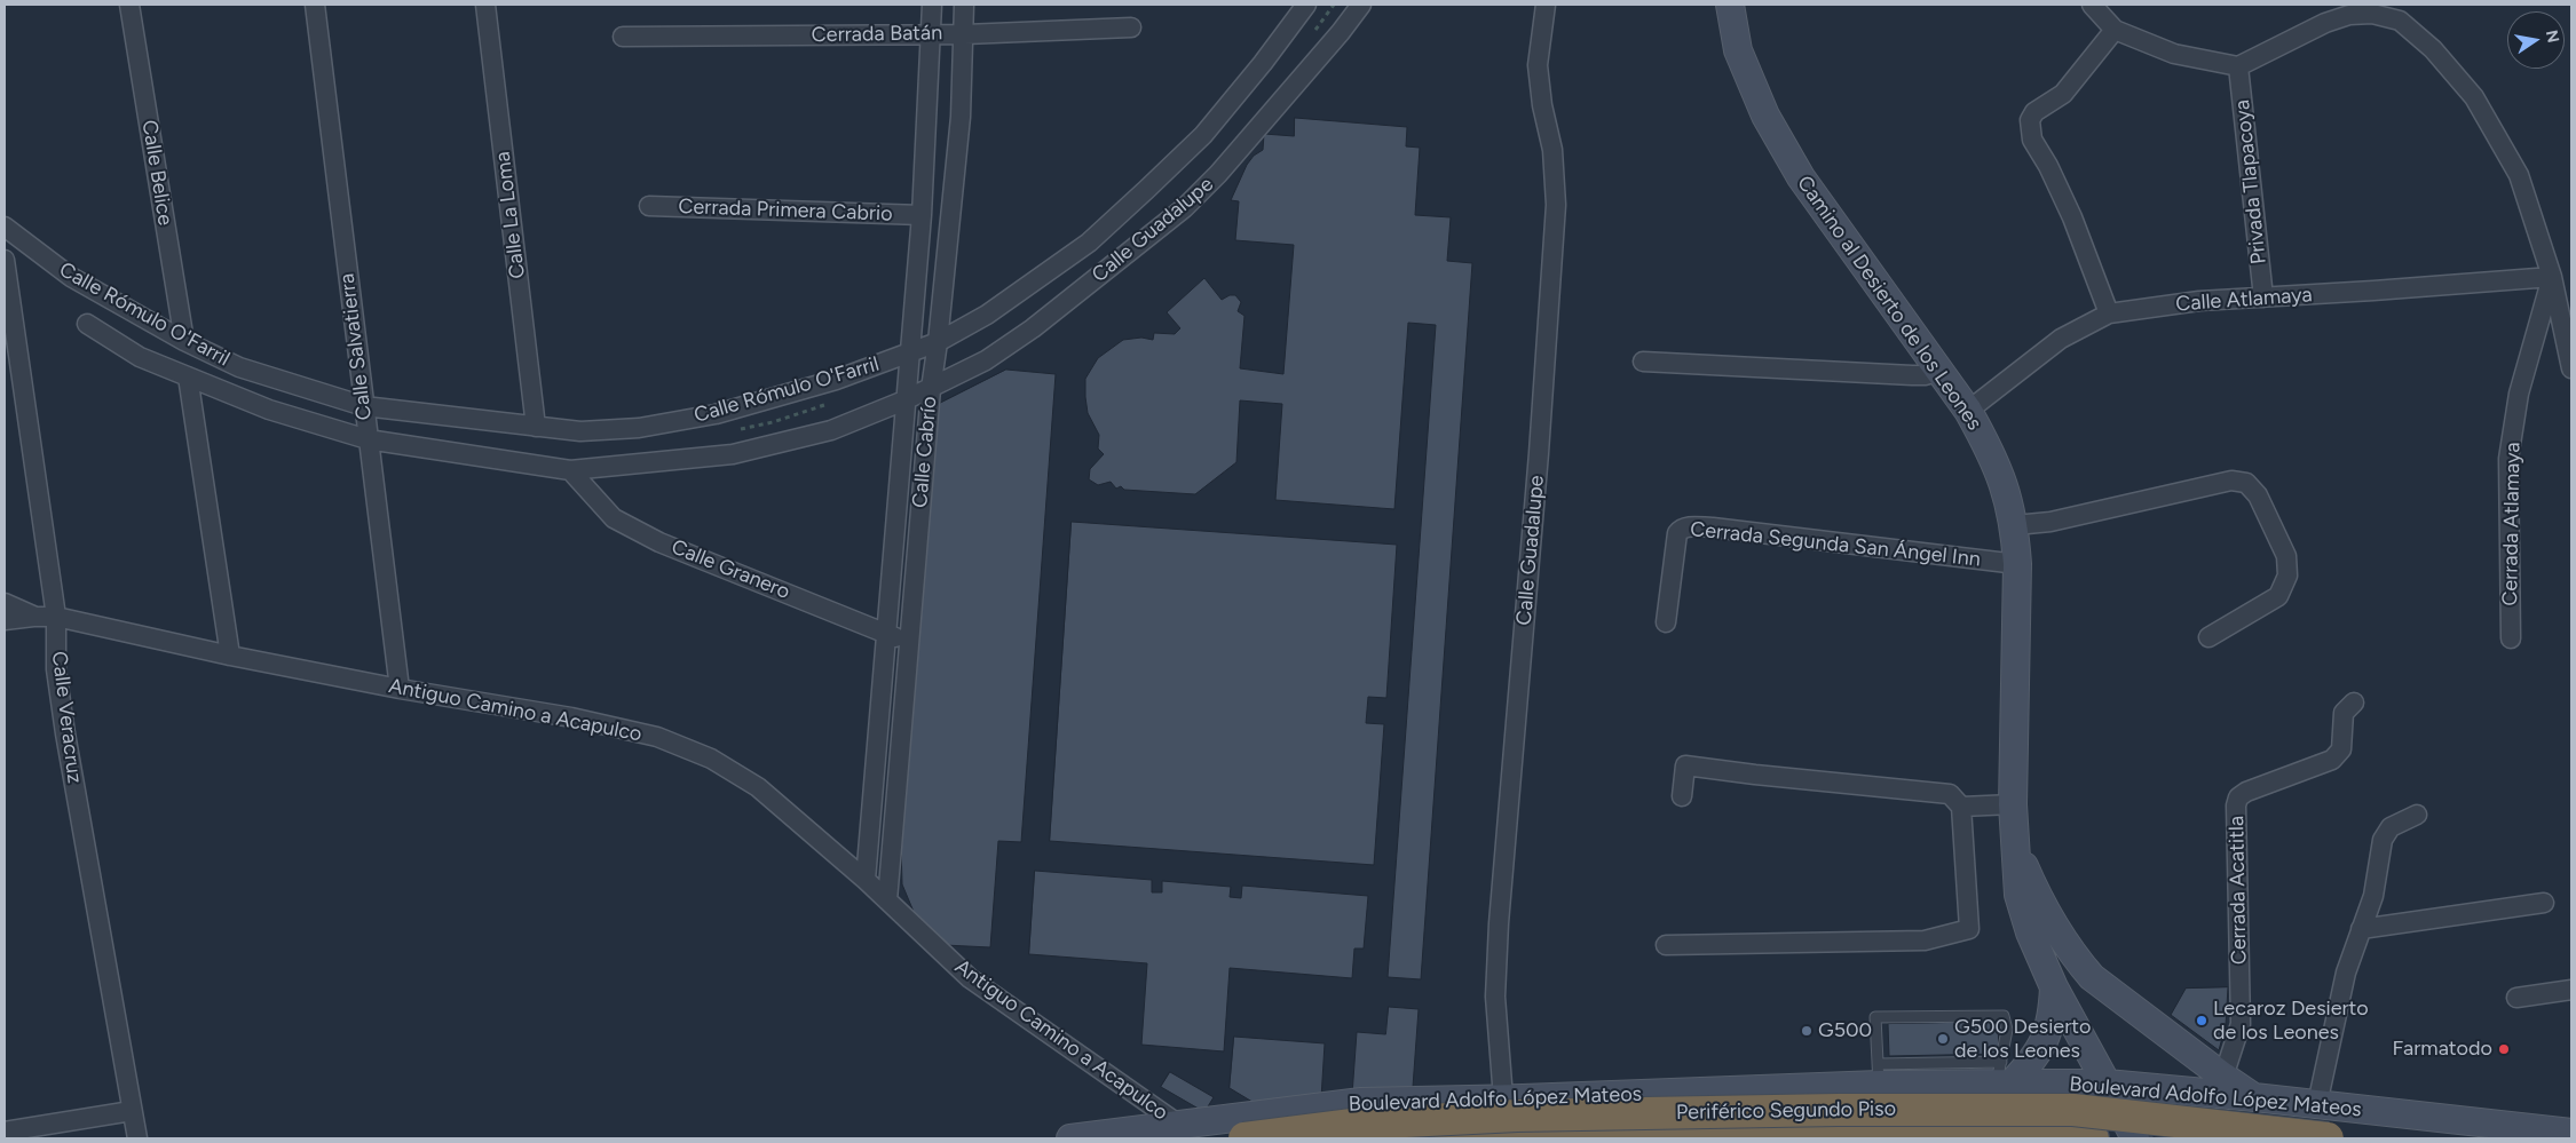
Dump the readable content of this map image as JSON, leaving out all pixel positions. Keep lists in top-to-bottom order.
{
  "streets": {
    "highway": ["Periférico Segundo Piso"],
    "main road": ["Camino al Desierto de los Leones", "Boulevard Adolfo López Mateos"],
    "street": [
      "Cerrada Batán",
      "Calle Belice",
      "Privada Tlapacoya",
      "Cerrada Primera Cabrio",
      "Calle La Loma",
      "Calle Guadalupe",
      "Calle Atlamaya",
      "Calle Rómulo O'Farril",
      "Calle Salvatierra",
      "Calle Cabrío",
      "Cerrada Atlamaya",
      "Cerrada Segunda San Ángel Inn",
      "Calle Granero",
      "Antiguo Camino a Acapulco",
      "Calle Veracruz",
      "Cerrada Acatitla"
    ]
  },
  "crossings": [
    ["Cerrada Batán", "Calle Cabrío"],
    ["Calle Belice", "Calle Rómulo O'Farril"],
    ["Privada Tlapacoya", "Calle Atlamaya"],
    ["Cerrada Primera Cabrio", "Calle Cabrío"],
    ["Calle La Loma", "Calle Rómulo O'Farril"],
    ["Calle Guadalupe", "Calle Rómulo O'Farril"],
    ["Calle Guadalupe", "Calle Cabrío"],
    ["Calle Guadalupe", "Boulevard Adolfo López Mateos"],
    ["Calle Atlamaya", "Camino al Desierto de los Leones"],
    ["Calle Atlamaya", "Cerrada Atlamaya"],
    ["Camino al Desierto de los Leones", "Cerrada Segunda San Ángel Inn"],
    ["Camino al Desierto de los Leones", "Cerrada Acatitla"],
    ["Camino al Desierto de los Leones", "Boulevard Adolfo López Mateos"],
    ["Calle Rómulo O'Farril", "Calle Salvatierra"],
    ["Calle Rómulo O'Farril", "Calle Cabrío"],
    ["Calle Rómulo O'Farril", "Calle Granero"],
    ["Calle Salvatierra", "Antiguo Camino a Acapulco"],
    ["Calle Cabrío", "Calle Granero"],
    ["Calle Cabrío", "Antiguo Camino a Acapulco"],
    ["Antiguo Camino a Acapulco", "Calle Veracruz"],
    ["Antiguo Camino a Acapulco", "Boulevard Adolfo López Mateos"]
  ],
  "places": [
    "Lecaroz Desierto de los Leones",
    "G500",
    "G500 Desierto de los Leones",
    "Farmatodo"
  ],
  "north": "right"
}
